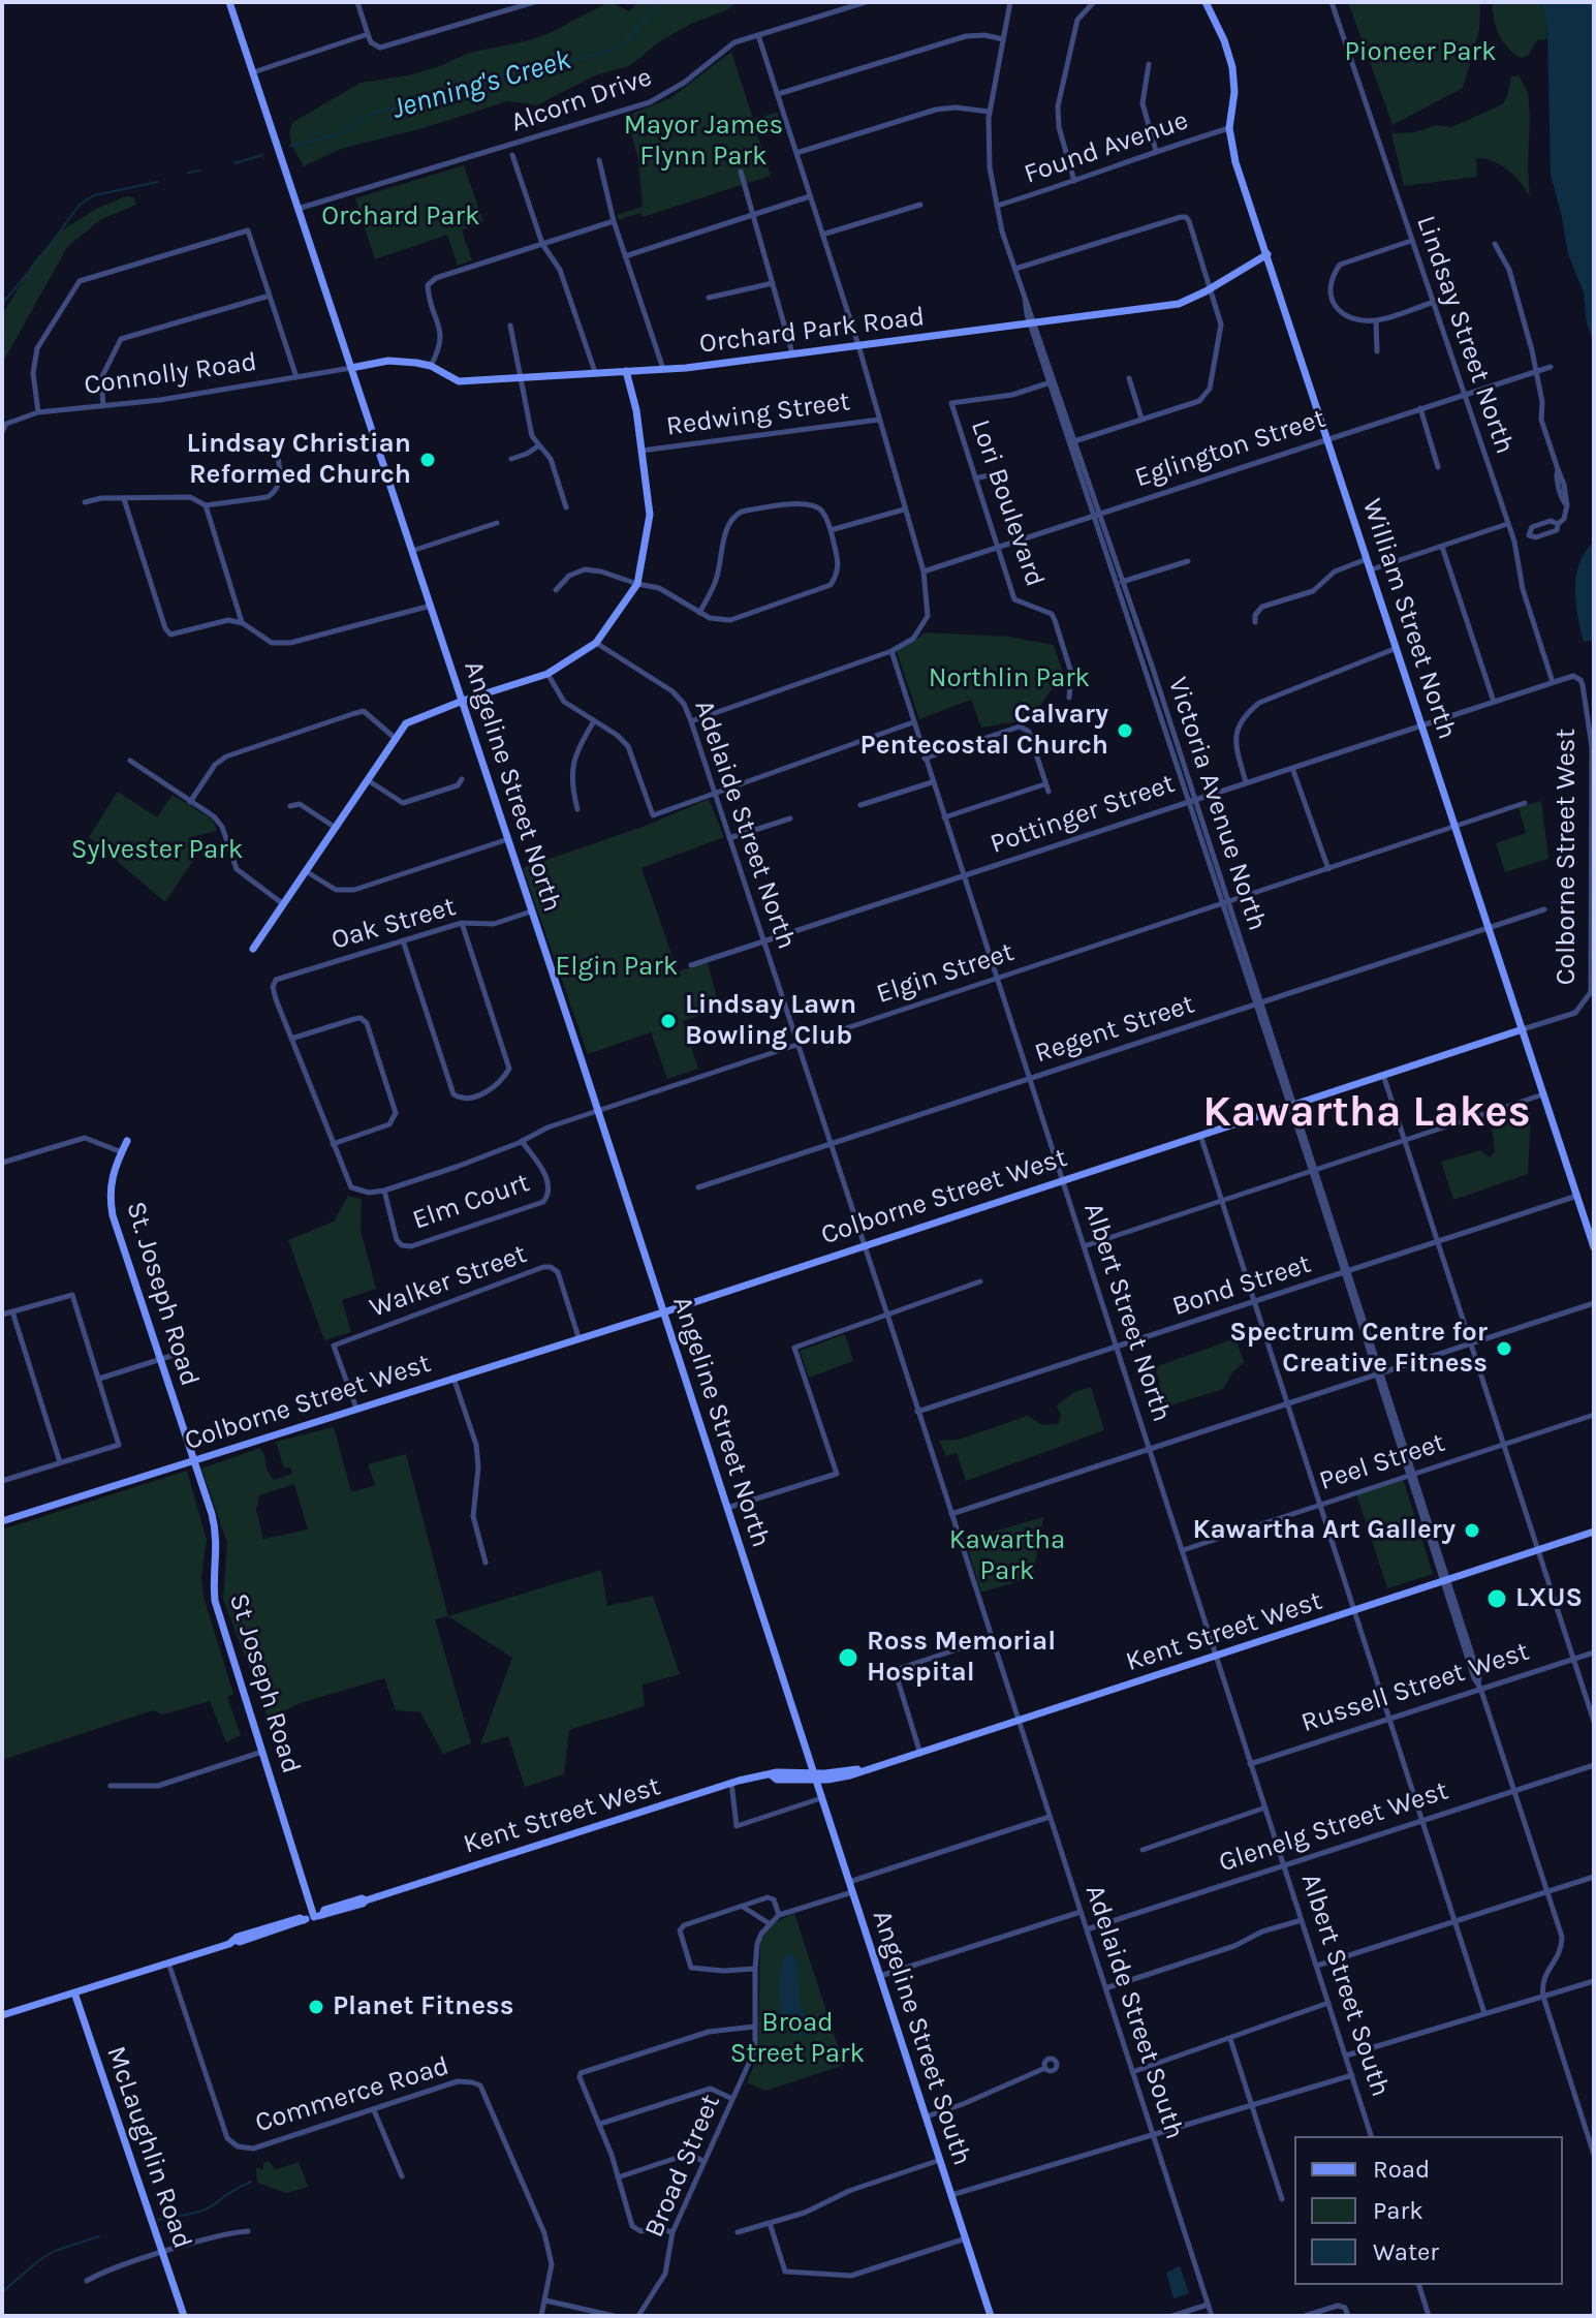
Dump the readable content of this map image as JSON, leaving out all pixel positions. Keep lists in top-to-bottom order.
{
  "streets": {
    "main road": [
      "Orchard Park Road",
      "William Street North",
      "Angeline Street North",
      "Colborne Street West",
      "St. Joseph Road",
      "Kent Street West",
      "St Joseph Road",
      "Angeline Street South",
      "McLaughlin Road"
    ],
    "street": [
      "Alcorn Drive",
      "Found Avenue",
      "Lindsay Street North",
      "Connolly Road",
      "Redwing Street",
      "Eglington Street",
      "Lori Boulevard",
      "Victoria Avenue North",
      "Pottinger Street",
      "Adelaide Street North",
      "Oak Street",
      "Elgin Street",
      "Regent Street",
      "Elm Court",
      "Walker Street",
      "Bond Street",
      "Albert Street North",
      "Peel Street",
      "Russell Street West",
      "Glenelg Street West",
      "Albert Street South",
      "Adelaide Street South",
      "Commerce Road",
      "Broad Street"
    ]
  },
  "crossings": [
    ["Alcorn Drive", "Angeline Street North"],
    ["Found Avenue", "William Street North"],
    ["Found Avenue", "Victoria Avenue North"],
    ["Orchard Park Road", "Connolly Road"],
    ["Orchard Park Road", "William Street North"],
    ["Orchard Park Road", "Angeline Street North"],
    ["Orchard Park Road", "Victoria Avenue North"],
    ["Lindsay Street North", "Eglington Street"],
    ["Lindsay Street North", "Pottinger Street"],
    ["Connolly Road", "Angeline Street North"],
    ["Eglington Street", "Lori Boulevard"],
    ["Eglington Street", "William Street North"],
    ["Eglington Street", "Victoria Avenue North"],
    ["Lori Boulevard", "Victoria Avenue North"],
    ["William Street North", "Pottinger Street"],
    ["William Street North", "Colborne Street West"],
    ["William Street North", "Elgin Street"],
    ["William Street North", "Regent Street"],
    ["William Street North", "Bond Street"],
    ["Angeline Street North", "Colborne Street West"],
    ["Angeline Street North", "Oak Street"],
    ["Angeline Street North", "Elgin Street"],
    ["Angeline Street North", "Kent Street West"],
    ["Angeline Street North", "Angeline Street South"],
    ["Victoria Avenue North", "Pottinger Street"],
    ["Victoria Avenue North", "Colborne Street West"],
    ["Victoria Avenue North", "Elgin Street"],
    ["Victoria Avenue North", "Regent Street"],
    ["Victoria Avenue North", "Bond Street"],
    ["Victoria Avenue North", "Peel Street"],
    ["Victoria Avenue North", "Kent Street West"],
    ["Victoria Avenue North", "Russell Street West"],
    ["Victoria Avenue North", "Glenelg Street West"],
    ["Pottinger Street", "Adelaide Street North"],
    ["Pottinger Street", "Colborne Street West"],
    ["Pottinger Street", "Albert Street North"],
    ["Adelaide Street North", "Colborne Street West"],
    ["Adelaide Street North", "Elgin Street"],
    ["Adelaide Street North", "Regent Street"],
    ["Adelaide Street North", "Bond Street"],
    ["Adelaide Street North", "Kent Street West"],
    ["Adelaide Street North", "Adelaide Street South"],
    ["Colborne Street West", "Walker Street"],
    ["Colborne Street West", "St. Joseph Road"],
    ["Colborne Street West", "Albert Street North"],
    ["Colborne Street West", "St Joseph Road"],
    ["Elgin Street", "Elm Court"],
    ["Elgin Street", "Albert Street North"],
    ["Regent Street", "Albert Street North"],
    ["Bond Street", "Albert Street North"],
    ["St. Joseph Road", "St Joseph Road"],
    ["Albert Street North", "Peel Street"],
    ["Albert Street North", "Kent Street West"],
    ["Albert Street North", "Albert Street South"],
    ["Kent Street West", "St Joseph Road"],
    ["Kent Street West", "Albert Street South"],
    ["Kent Street West", "Adelaide Street South"],
    ["Kent Street West", "Angeline Street South"],
    ["Kent Street West", "Commerce Road"],
    ["Kent Street West", "McLaughlin Road"],
    ["Russell Street West", "Albert Street South"],
    ["Glenelg Street West", "Albert Street South"],
    ["Glenelg Street West", "Adelaide Street South"]
  ],
  "districts": ["Kawartha Lakes"],
  "water": ["Jenning's Creek"],
  "parks": [
    "Pioneer Park",
    "Mayor James Flynn Park",
    "Orchard Park",
    "Northlin Park",
    "Sylvester Park",
    "Elgin Park",
    "Kawartha Park",
    "Broad Street Park"
  ],
  "places": [
    "Lindsay Christian Reformed Church",
    "Calvary Pentecostal Church",
    "Lindsay Lawn Bowling Club",
    "Spectrum Centre for Creative Fitness",
    "Kawartha Art Gallery",
    "LXUS",
    "Ross Memorial Hospital",
    "Planet Fitness"
  ],
  "legend": ["Road", "Park", "Water"]
}
